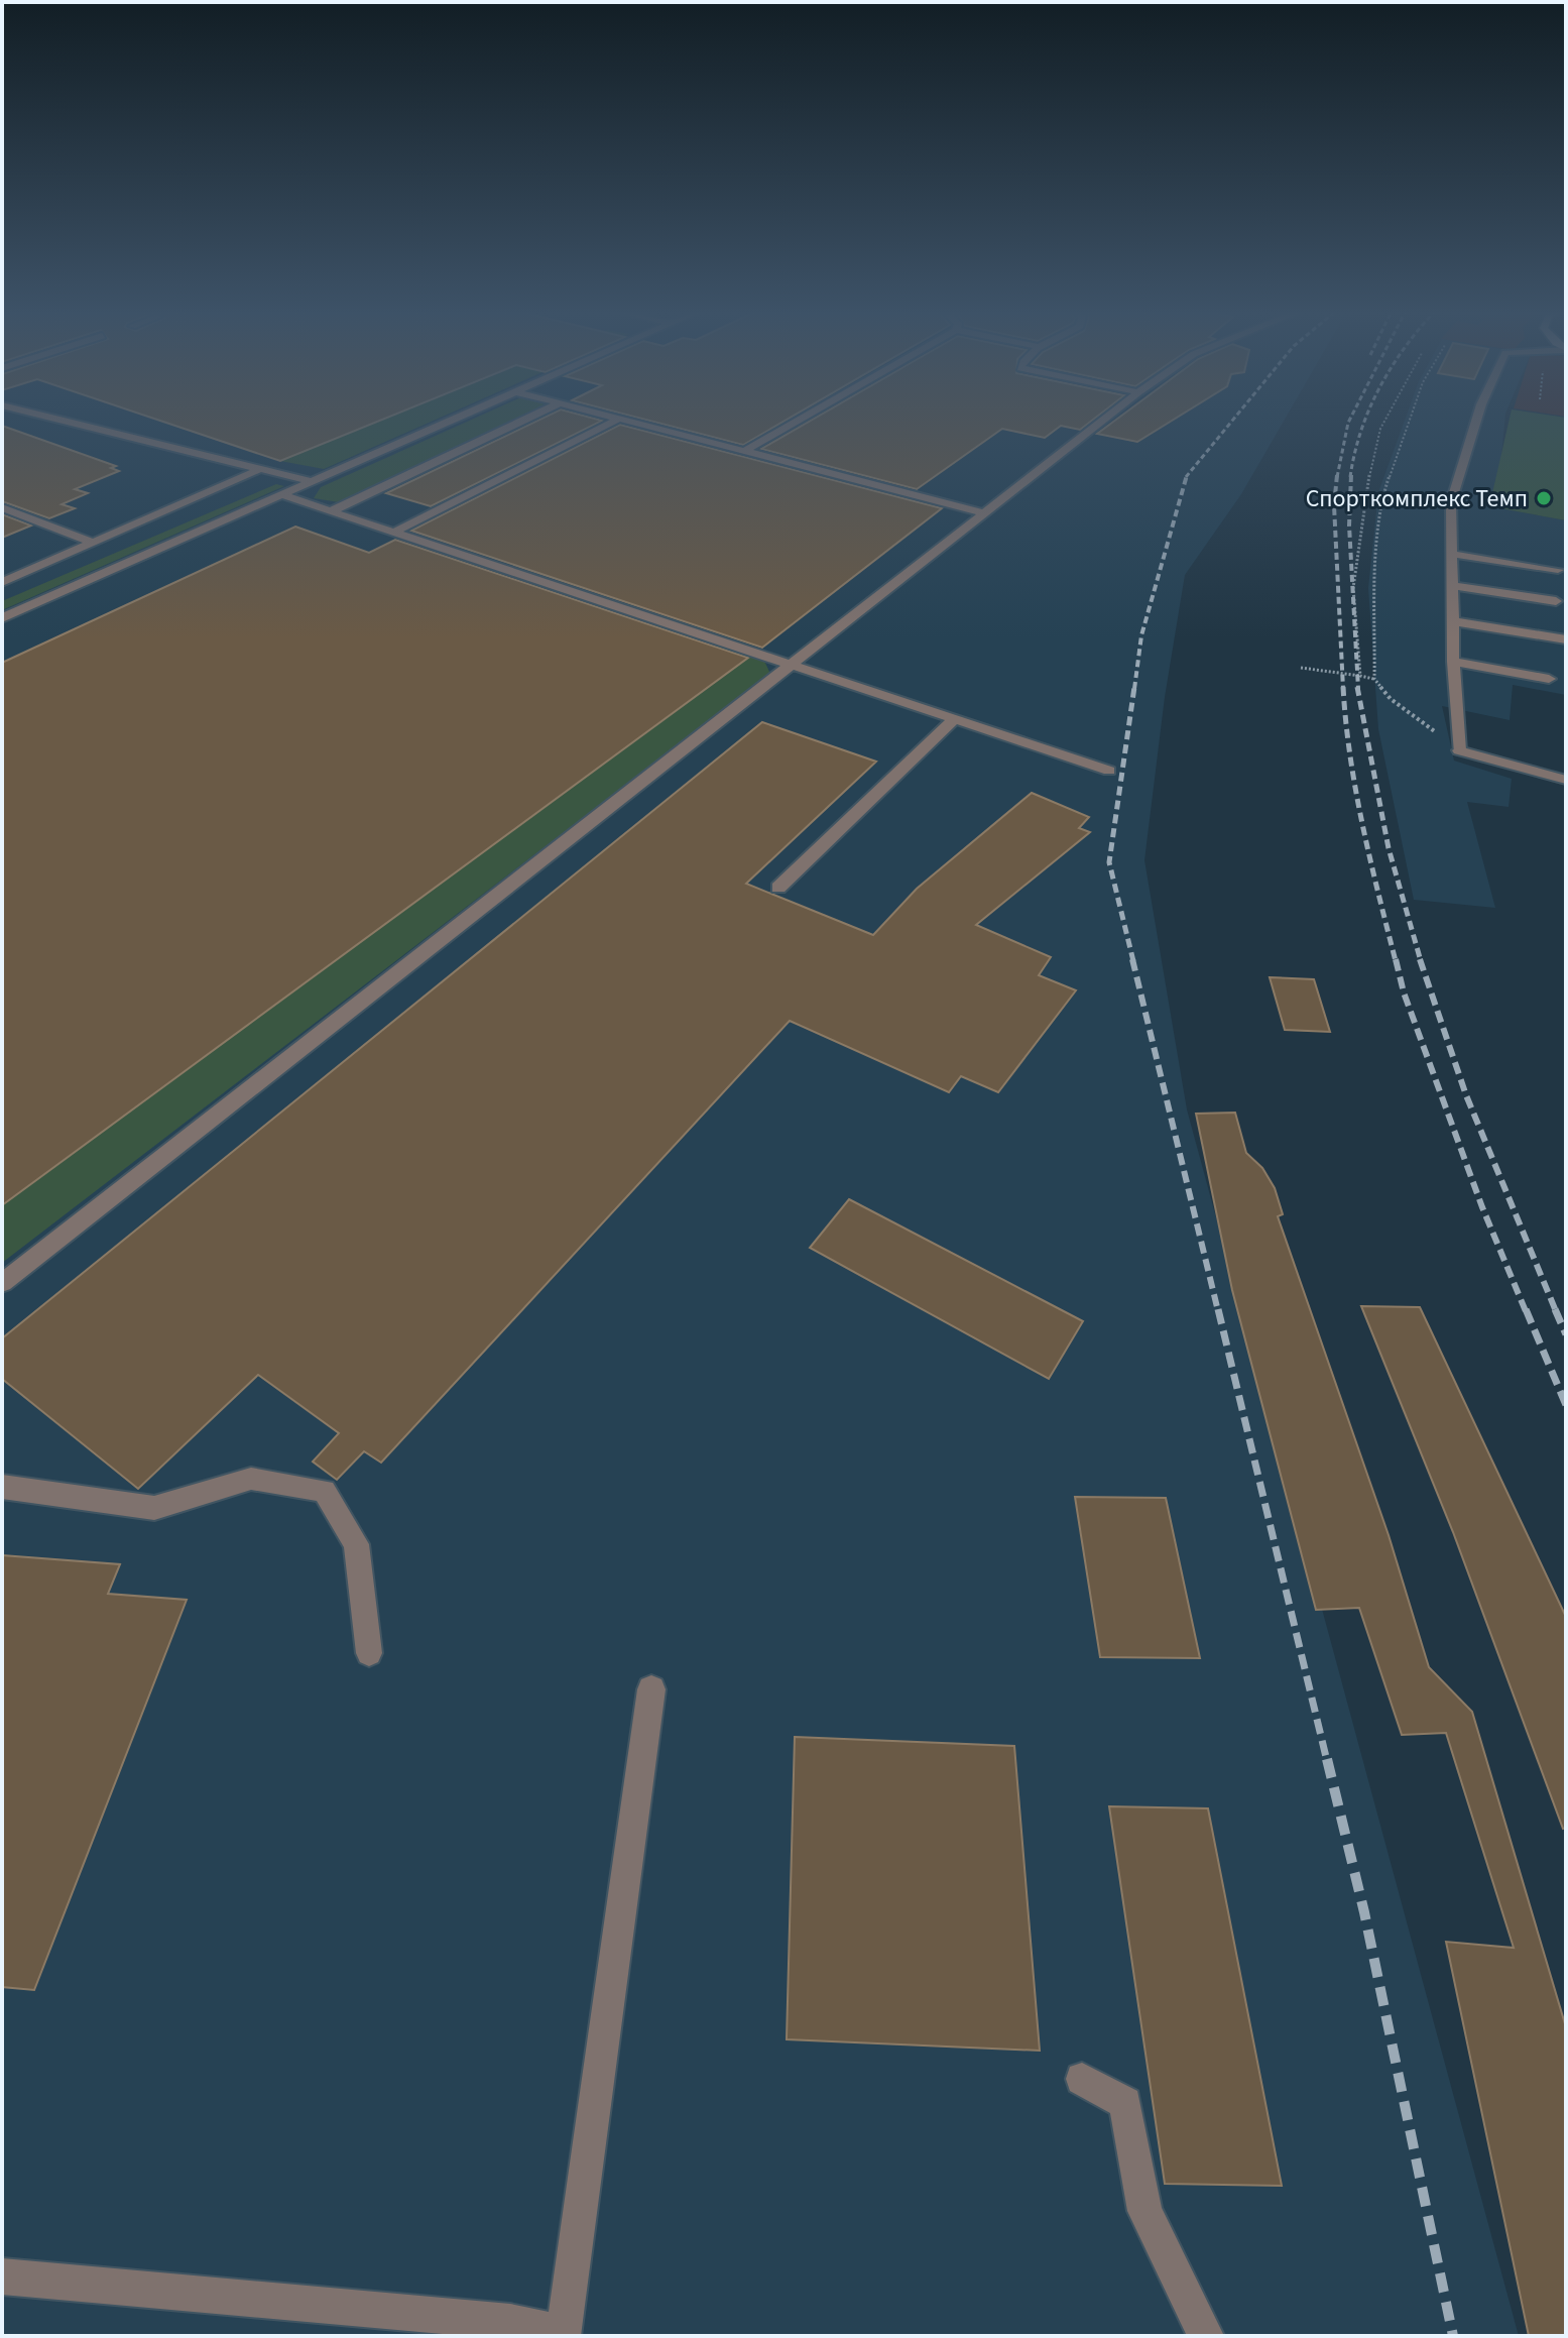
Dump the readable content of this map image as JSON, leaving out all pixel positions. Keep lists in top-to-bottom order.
{
  "places": ["Спорткомплекс Темп"]
}
